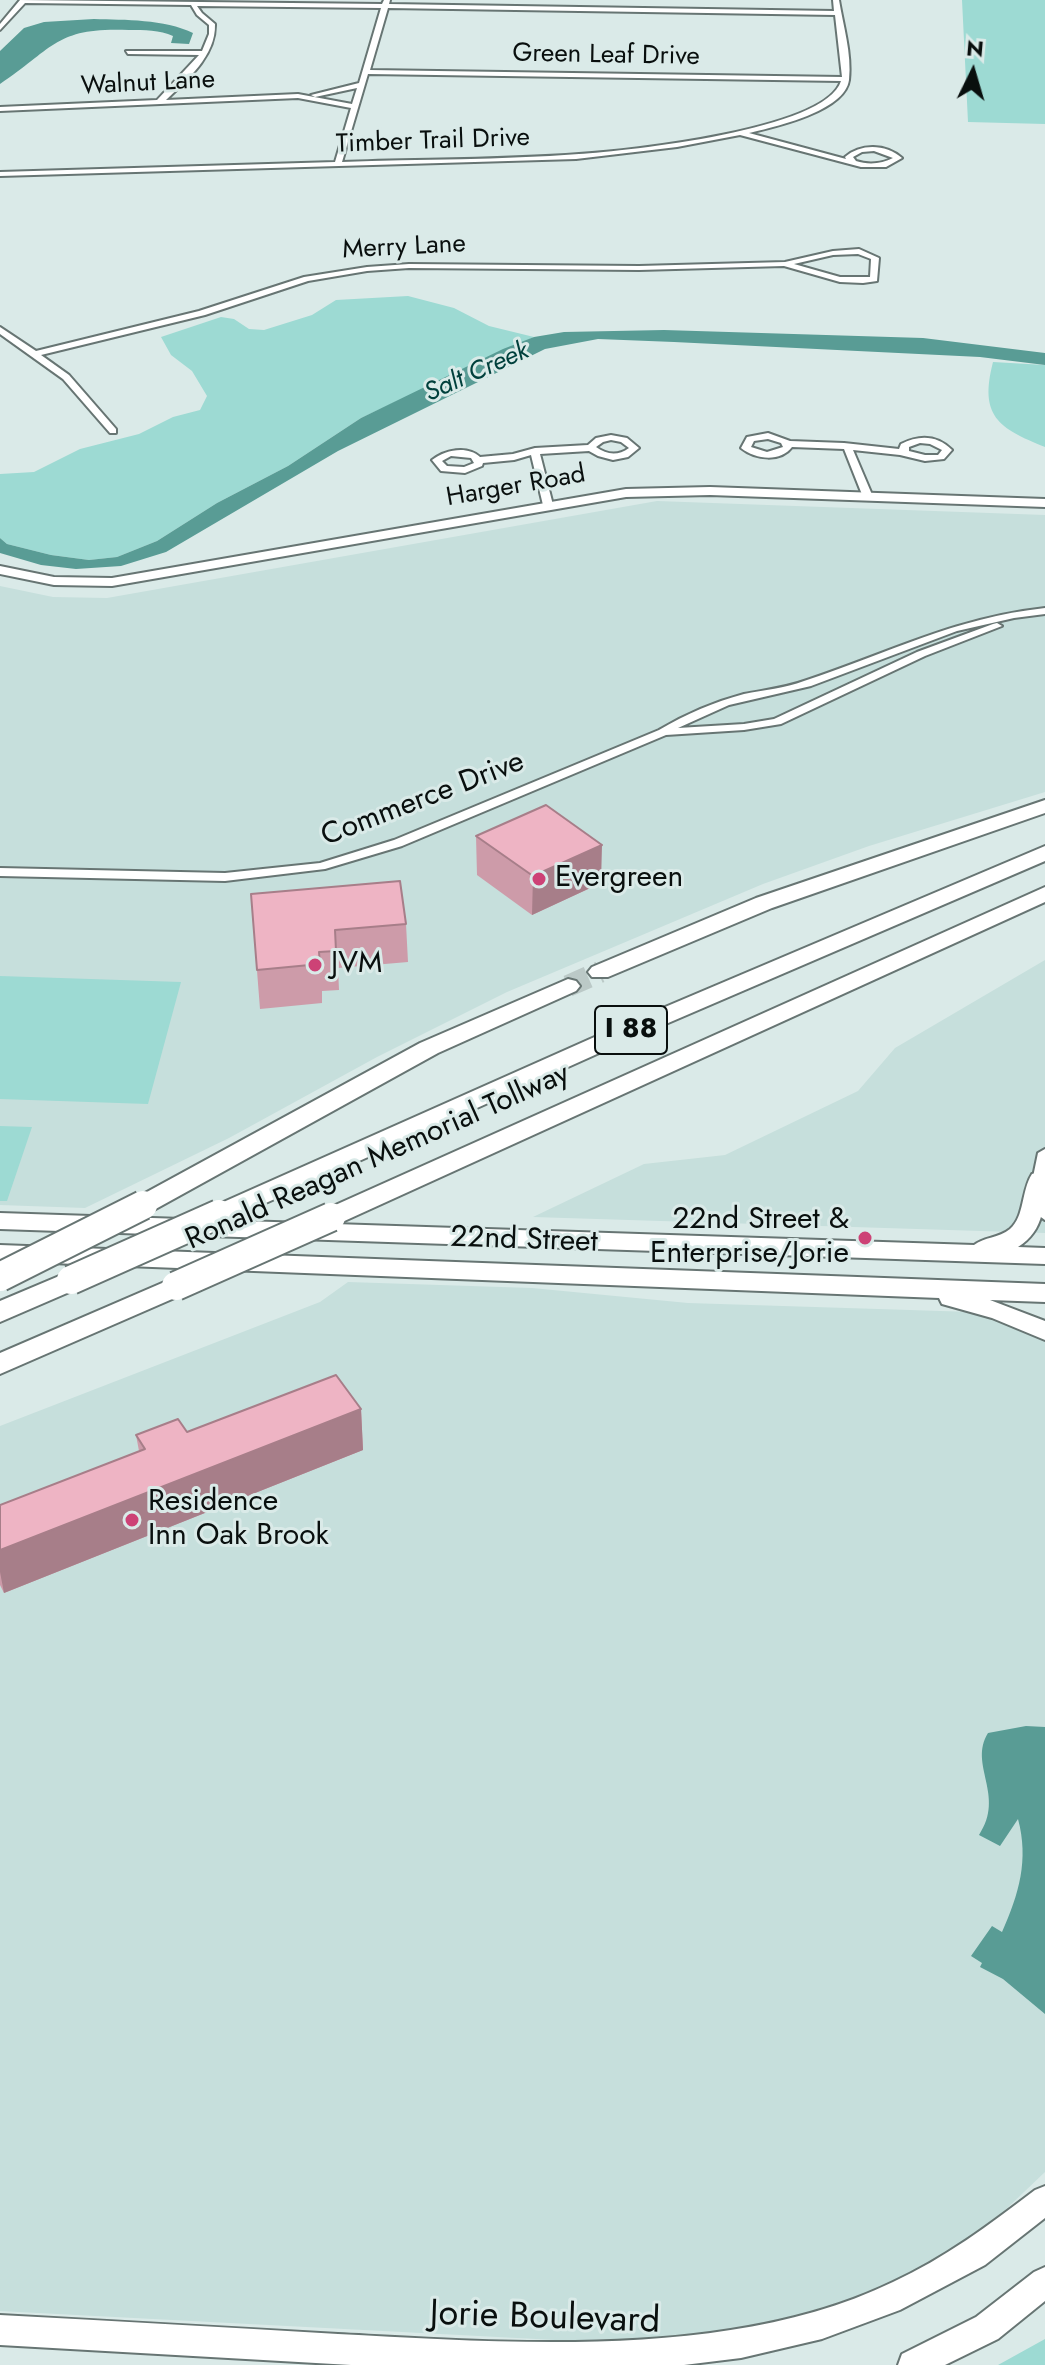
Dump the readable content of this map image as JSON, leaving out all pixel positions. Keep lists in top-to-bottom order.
{
  "streets": {
    "highway": ["I 88", "Ronald Reagan Memorial Tollway"],
    "main road": ["22nd Street", "Jorie Boulevard"],
    "street": [
      "Green Leaf Drive",
      "Walnut Lane",
      "Timber Trail Drive",
      "Merry Lane",
      "Harger Road",
      "Commerce Drive"
    ]
  },
  "crossings": [
    ["Green Leaf Drive", "Timber Trail Drive"]
  ],
  "water": ["Salt Creek"],
  "places": [
    "Evergreen",
    "JVM",
    "22nd Street & Enterprise/Jorie",
    "Residence Inn Oak Brook"
  ],
  "north": "top"
}
